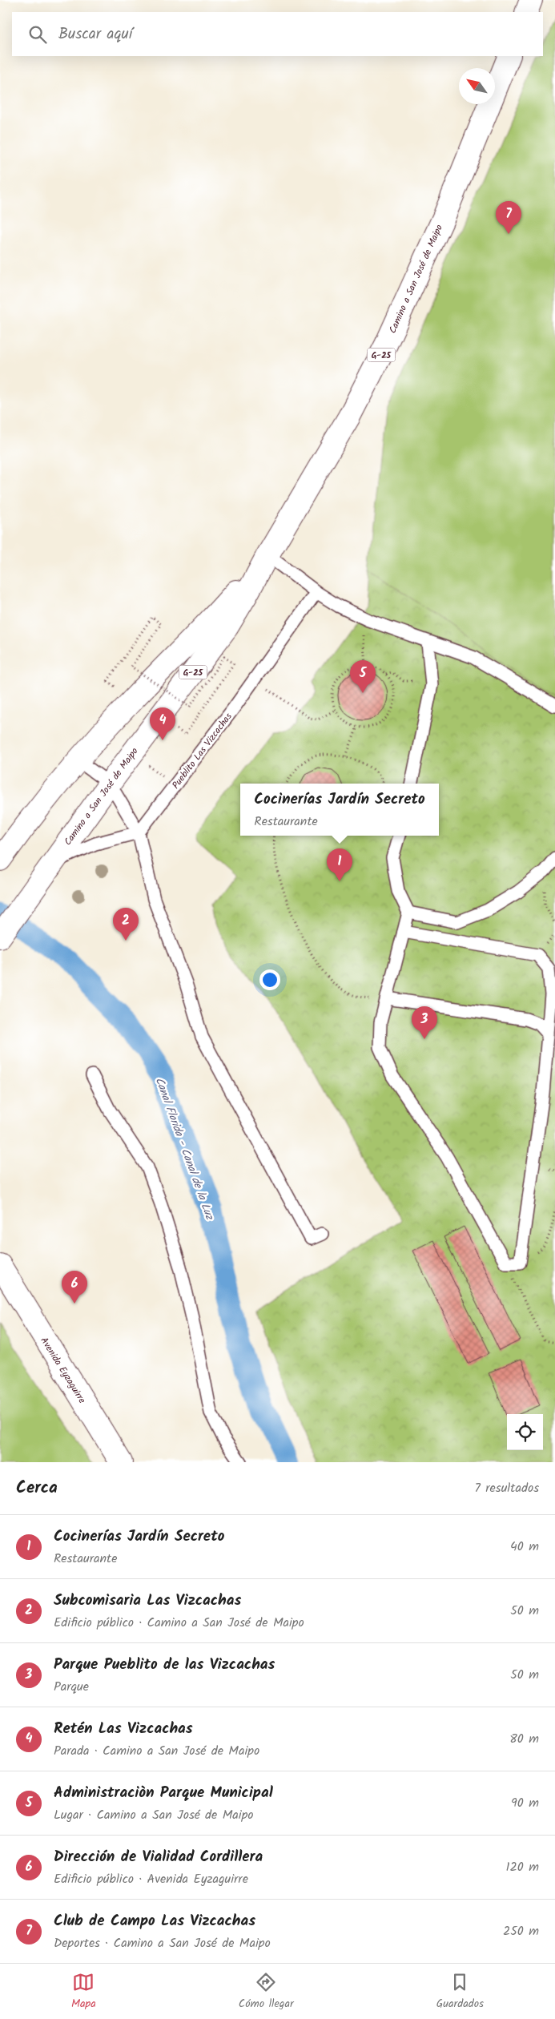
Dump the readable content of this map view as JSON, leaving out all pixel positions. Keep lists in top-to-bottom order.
{
  "streets": {
    "main road": ["Camino a San José de Maipo", "G-25", "Avenida Eyzaguirre"],
    "lane": ["Pueblito Las Vizcachas"]
  },
  "water": ["Canal Florida - Canal de la Luz"],
  "north": "top left",
  "page": {
    "search": "Buscar aquí",
    "pins": [
      "7",
      "5",
      "4",
      "1",
      "2",
      "3",
      "6"
    ],
    "popup": ["Cocinerías Jardín Secreto", "Restaurante"],
    "heading": ["Cerca", "7 resultados"],
    "list": [
      {
        "mark": "1",
        "name": "Cocinerías Jardín Secreto",
        "note": "Restaurante",
        "value": "40 m"
      },
      {
        "mark": "2",
        "name": "Subcomisaria Las Vizcachas",
        "note": "Edificio público · Camino a San José de Maipo",
        "value": "50 m"
      },
      {
        "mark": "3",
        "name": "Parque Pueblito de las Vizcachas",
        "note": "Parque",
        "value": "50 m"
      },
      {
        "mark": "4",
        "name": "Retén Las Vizcachas",
        "note": "Parada · Camino a San José de Maipo",
        "value": "80 m"
      },
      {
        "mark": "5",
        "name": "Administraciòn Parque Municipal",
        "note": "Lugar · Camino a San José de Maipo",
        "value": "90 m"
      },
      {
        "mark": "6",
        "name": "Dirección de Vialidad Cordillera",
        "note": "Edificio público · Avenida Eyzaguirre",
        "value": "120 m"
      },
      {
        "mark": "7",
        "name": "Club de Campo Las Vizcachas",
        "note": "Deportes · Camino a San José de Maipo",
        "value": "250 m"
      }
    ],
    "nav": ["Mapa", "Cómo llegar", "Guardados"]
  }
}
